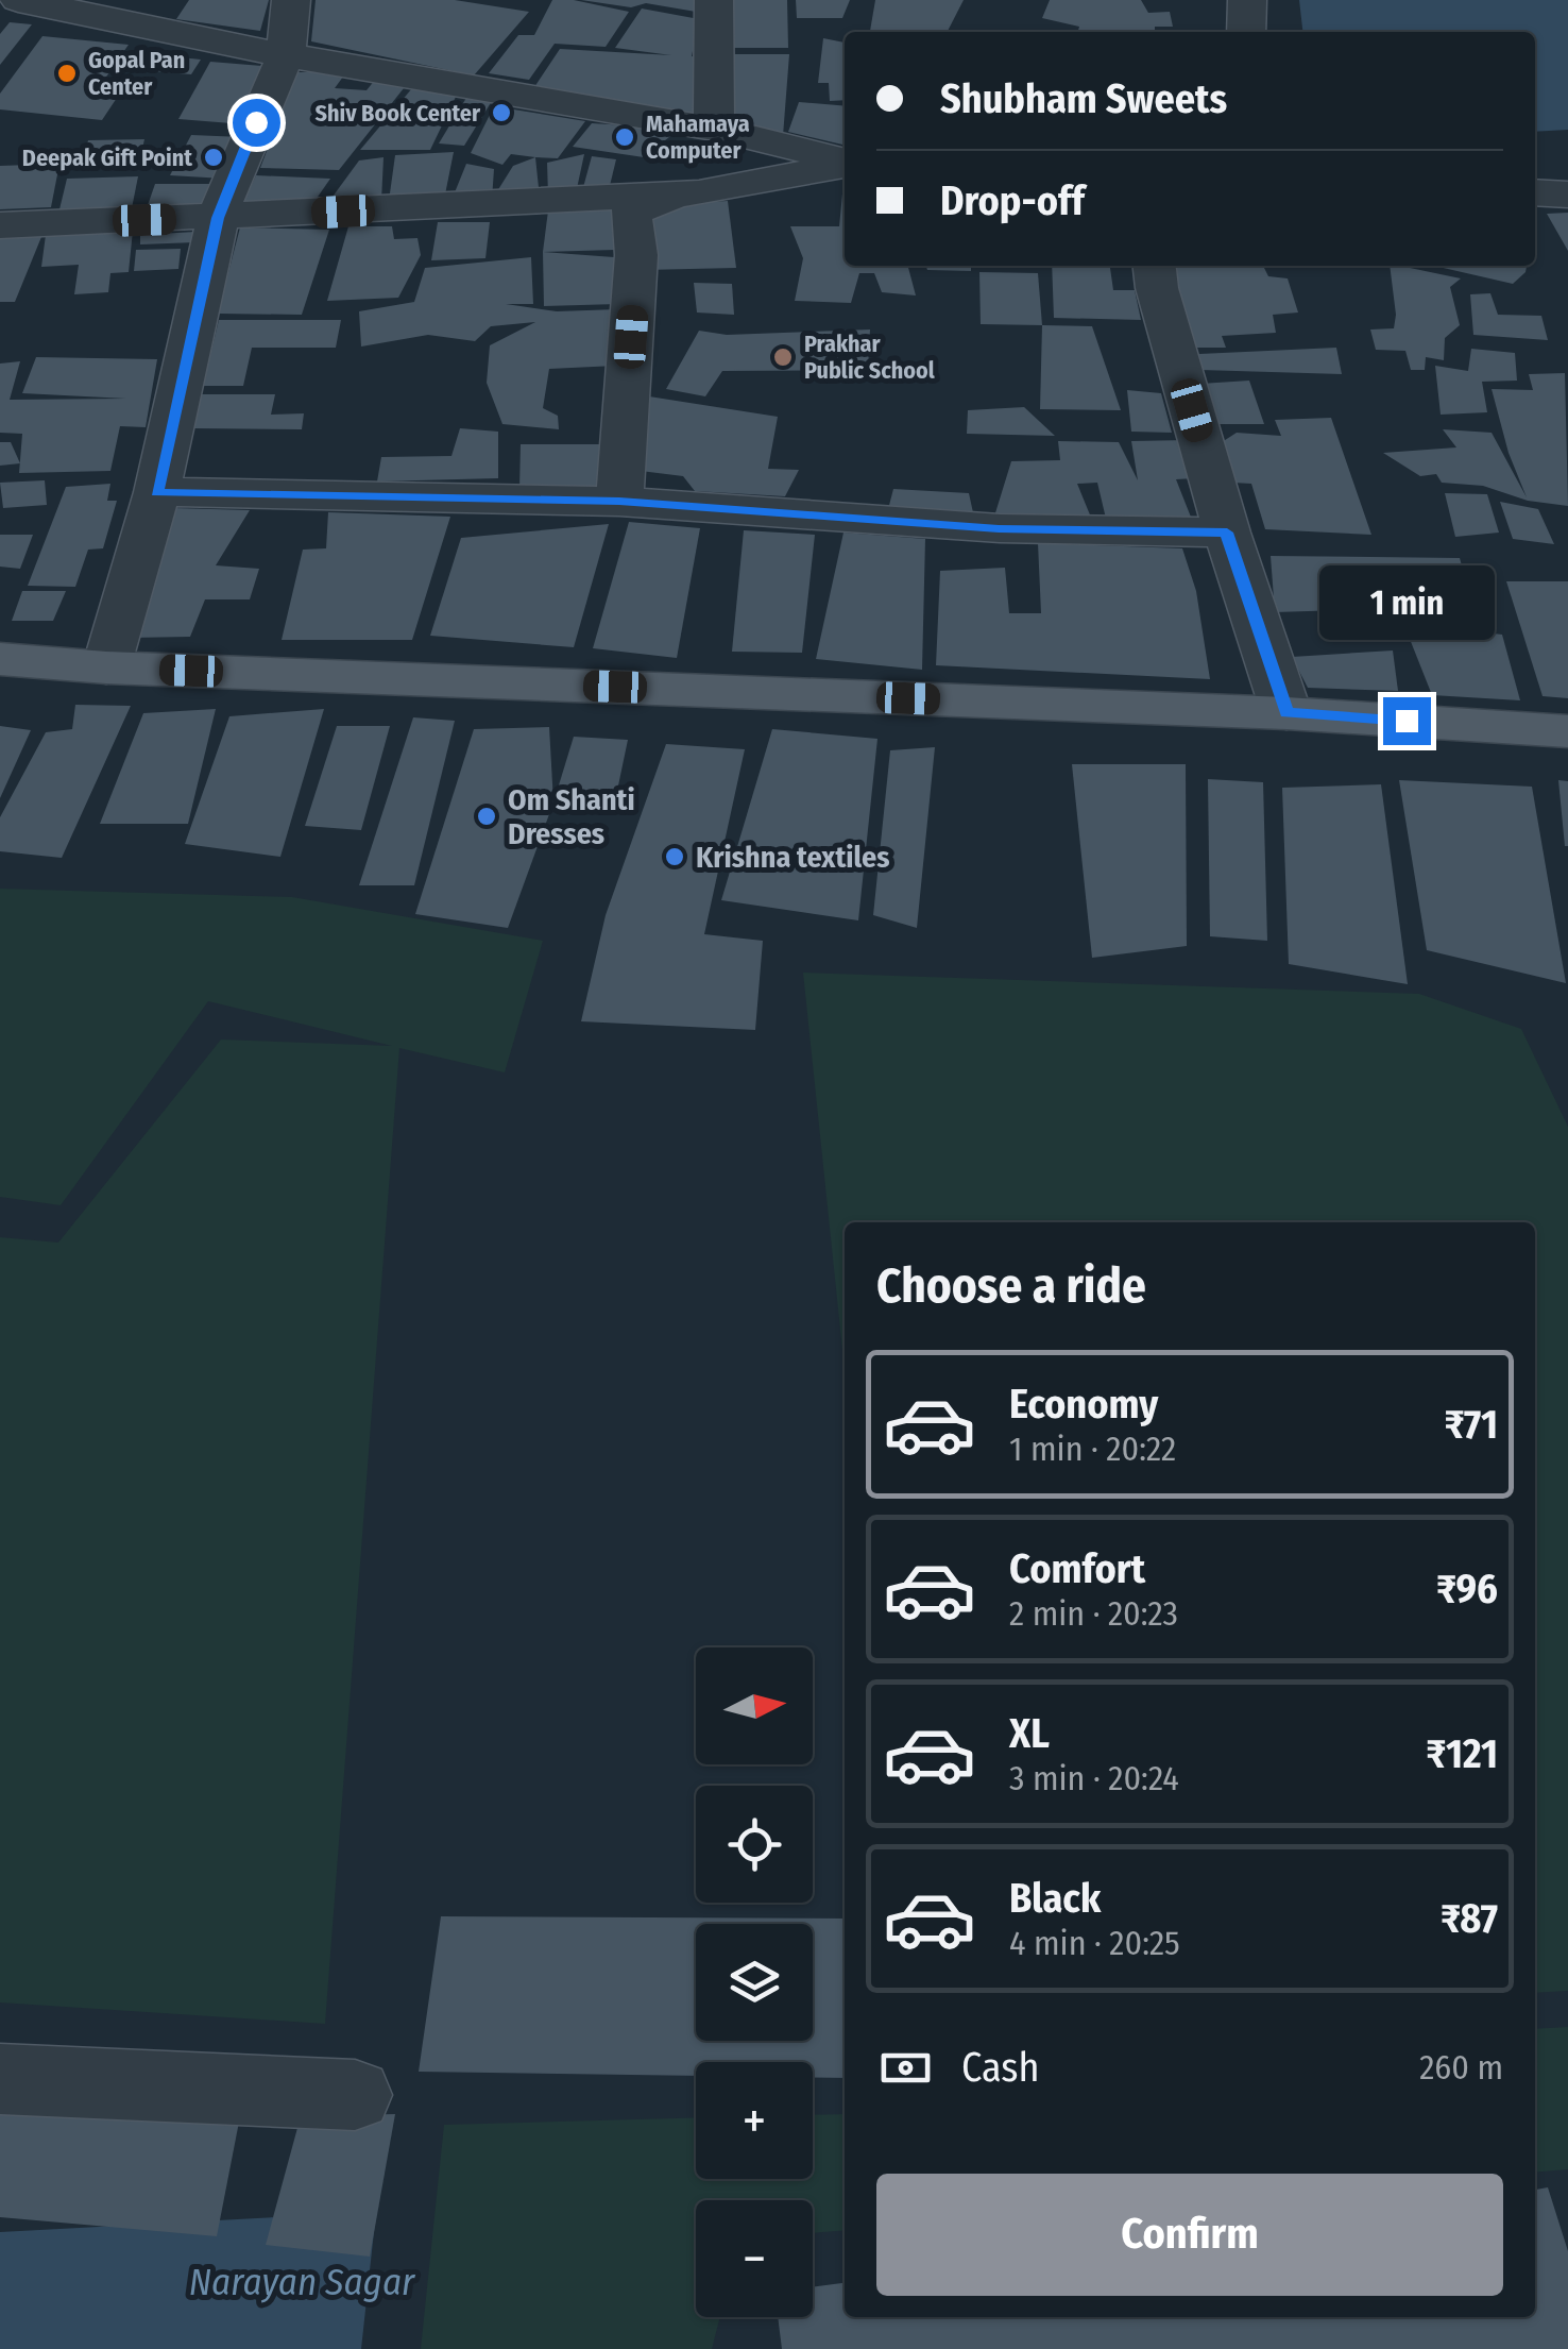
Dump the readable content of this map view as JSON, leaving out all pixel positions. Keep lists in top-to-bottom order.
{
  "water": ["Narayan Sagar"],
  "places": [
    "Gopal Pan Center",
    "Shiv Book Center",
    "Mahamaya Computer",
    "Deepak Gift Point",
    "Prakhar Public School",
    "Om Shanti Dresses",
    "Krishna textiles"
  ],
  "north": "right",
  "page": {
    "banner": ["Shubham Sweets", "Drop-off"],
    "bubble": "1 min",
    "heading": "Choose a ride",
    "list": [
      {
        "name": "Economy",
        "note": "1 min · 20:22",
        "value": "₹71"
      },
      {
        "name": "Comfort",
        "note": "2 min · 20:23",
        "value": "₹96"
      },
      {
        "name": "XL",
        "note": "3 min · 20:24",
        "value": "₹121"
      },
      {
        "name": "Black",
        "note": "4 min · 20:25",
        "value": "₹87"
      }
    ],
    "map_buttons": ["+", "−"],
    "pay": ["Cash", "260 m"],
    "buttons": "Confirm"
  }
}
